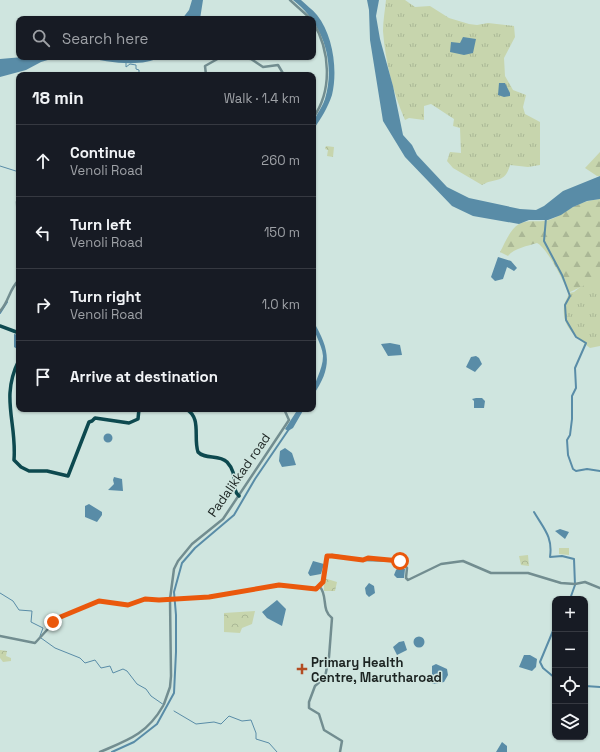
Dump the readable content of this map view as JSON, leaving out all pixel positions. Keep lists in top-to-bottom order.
{
  "streets": {
    "street": ["Padalikkad road"]
  },
  "places": {
    "health": ["Primary Health Centre, Marutharoad"]
  },
  "page": {
    "search": "Search here",
    "heading": ["18 min", "Walk · 1.4 km"],
    "list": [
      ["Continue", "Venoli Road", "260 m"],
      ["Turn left", "Venoli Road", "150 m"],
      ["Turn right", "Venoli Road", "1.0 km"],
      "Arrive at destination"
    ],
    "map_buttons": ["+", "−"]
  }
}
